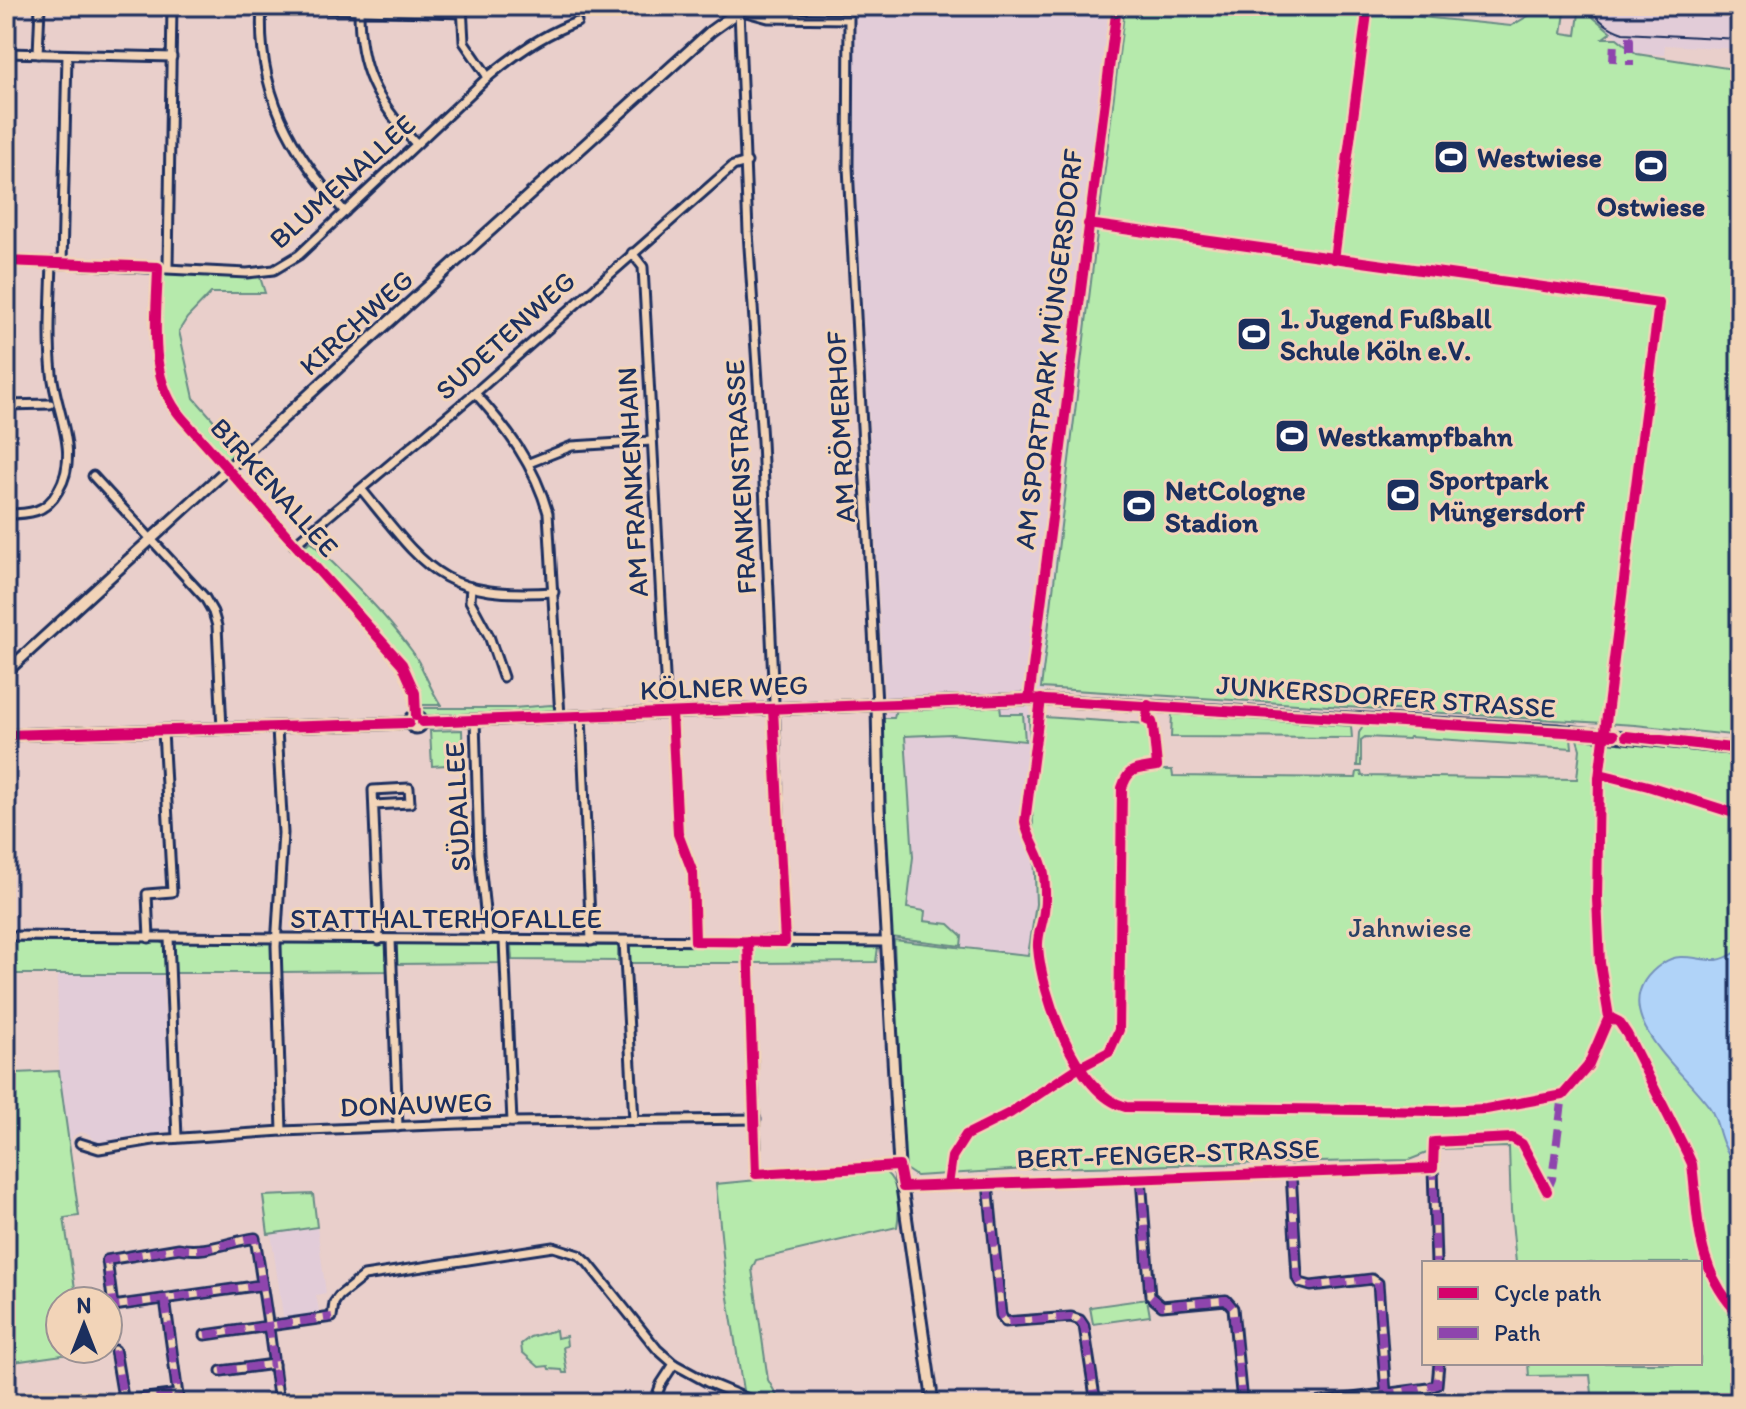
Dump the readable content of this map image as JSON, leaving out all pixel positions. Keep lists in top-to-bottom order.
{
  "streets": {
    "street": [
      "BLUMENALLEE",
      "KIRCHWEG",
      "SUDETENWEG",
      "AM SPORTPARK MÜNGERSDORF",
      "AM RÖMERHOF",
      "FRANKENSTRASSE",
      "AM FRANKENHAIN",
      "BIRKENALLEE",
      "KÖLNER WEG",
      "JUNKERSDORFER STRASSE",
      "SÜDALLEE",
      "STATTHALTERHOFALLEE",
      "DONAUWEG",
      "BERT-FENGER-STRASSE"
    ]
  },
  "crossings": [
    ["BLUMENALLEE", "BIRKENALLEE"],
    ["KIRCHWEG", "AM RÖMERHOF"],
    ["KIRCHWEG", "FRANKENSTRASSE"],
    ["KIRCHWEG", "BIRKENALLEE"],
    ["SUDETENWEG", "FRANKENSTRASSE"],
    ["SUDETENWEG", "AM FRANKENHAIN"],
    ["SUDETENWEG", "BIRKENALLEE"],
    ["AM SPORTPARK MÜNGERSDORF", "KÖLNER WEG"],
    ["AM SPORTPARK MÜNGERSDORF", "JUNKERSDORFER STRASSE"],
    ["AM RÖMERHOF", "FRANKENSTRASSE"],
    ["AM RÖMERHOF", "KÖLNER WEG"],
    ["AM RÖMERHOF", "STATTHALTERHOFALLEE"],
    ["AM RÖMERHOF", "BERT-FENGER-STRASSE"],
    ["FRANKENSTRASSE", "KÖLNER WEG"],
    ["FRANKENSTRASSE", "STATTHALTERHOFALLEE"],
    ["AM FRANKENHAIN", "KÖLNER WEG"],
    ["AM FRANKENHAIN", "STATTHALTERHOFALLEE"],
    ["BIRKENALLEE", "KÖLNER WEG"],
    ["KÖLNER WEG", "JUNKERSDORFER STRASSE"],
    ["KÖLNER WEG", "SÜDALLEE"],
    ["SÜDALLEE", "STATTHALTERHOFALLEE"]
  ],
  "parks": ["Jahnwiese"],
  "places": {
    "sports": [
      "Westwiese",
      "Ostwiese",
      "1. Jugend Fußball Schule Köln e.V.",
      "Westkampfbahn",
      "Sportpark Müngersdorf",
      "NetCologne Stadion"
    ]
  },
  "legend": ["Cycle path", "Path"],
  "north": "top"
}
